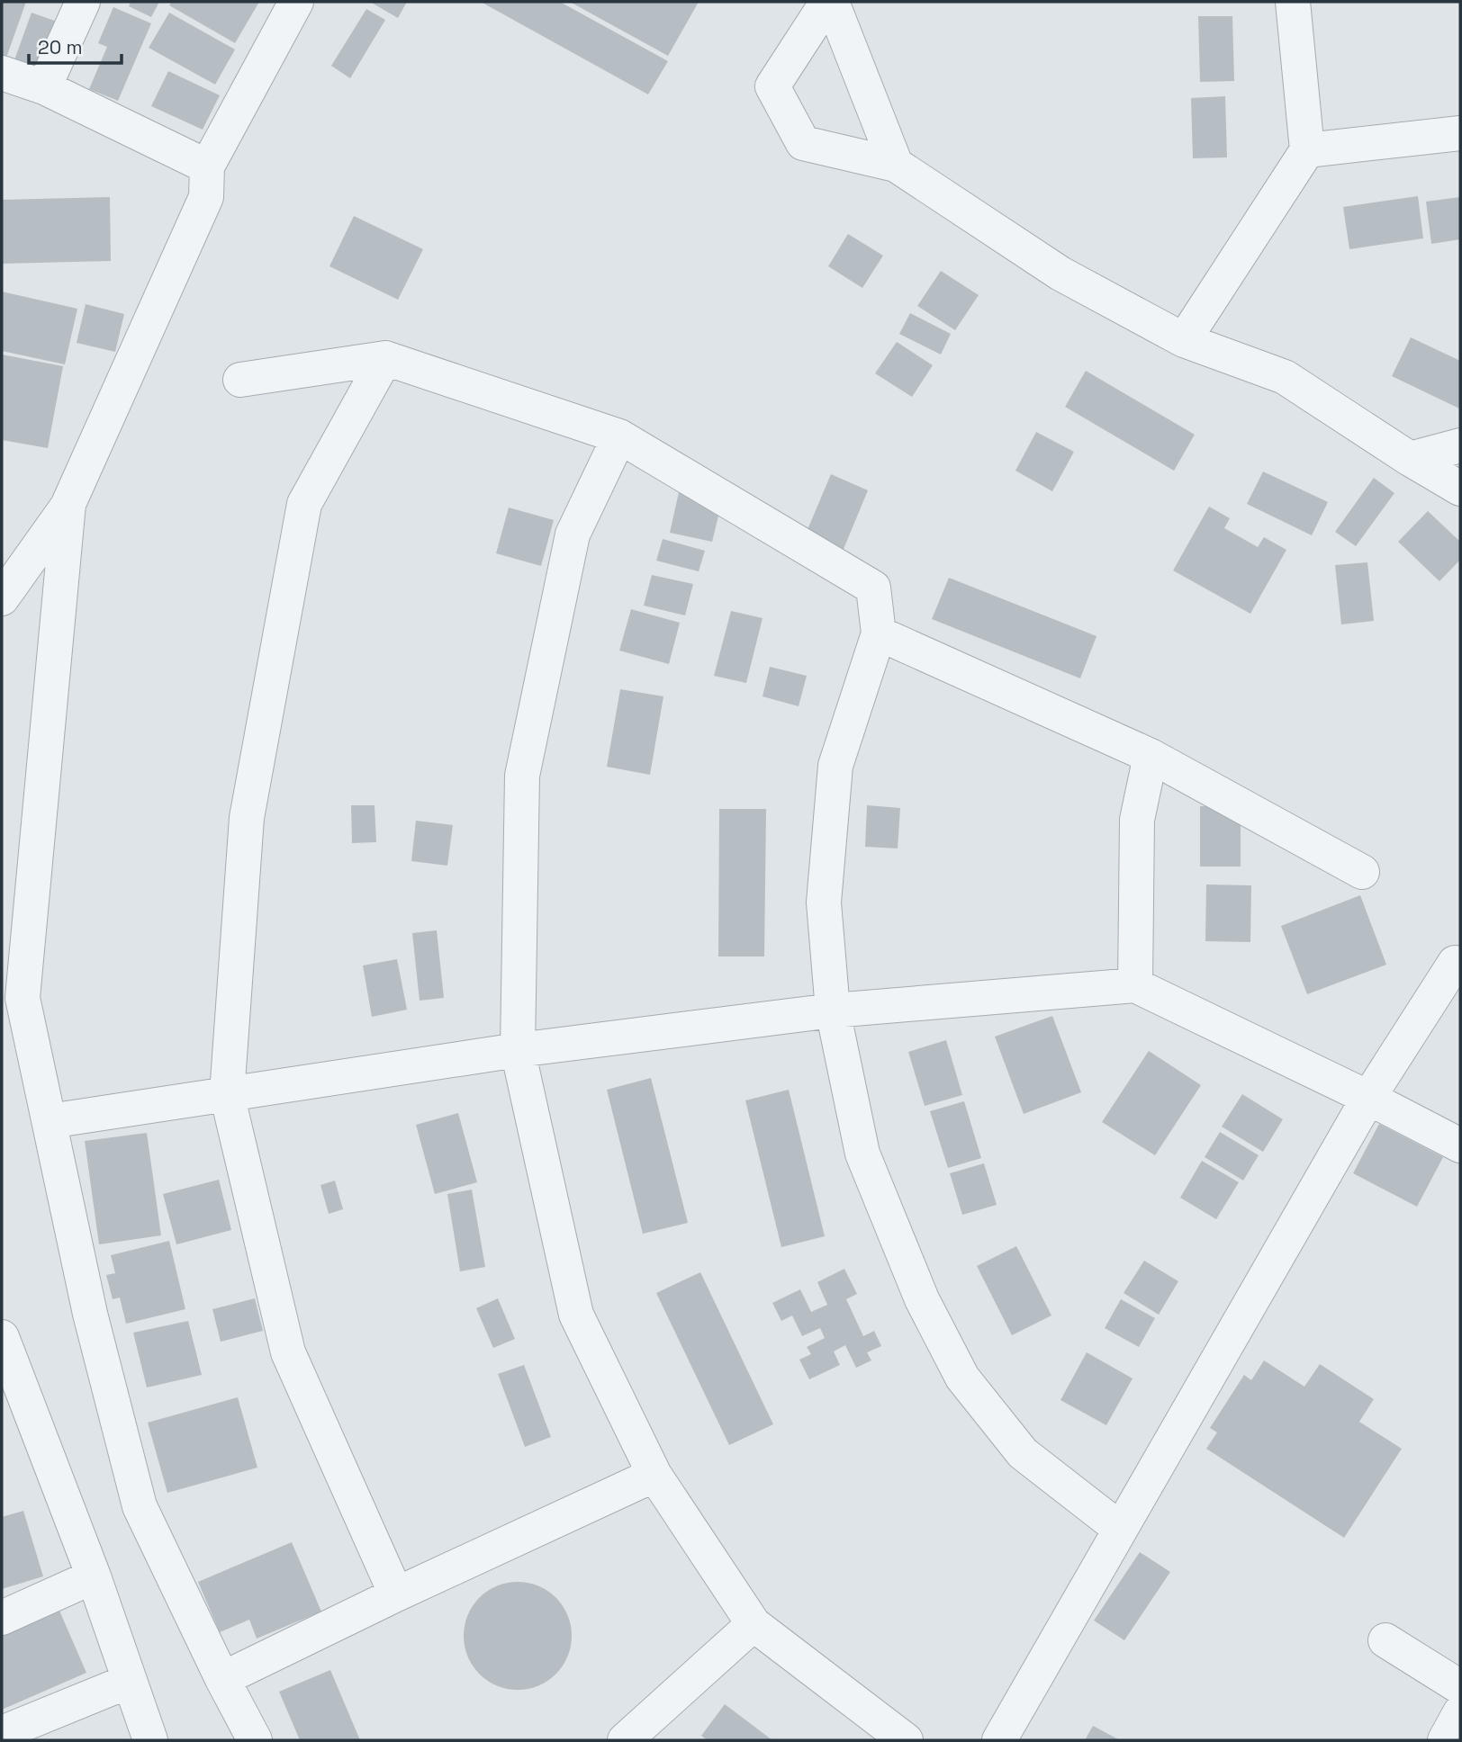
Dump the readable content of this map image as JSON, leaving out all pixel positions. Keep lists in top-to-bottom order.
{
  "scale_bar": "20 m"
}
